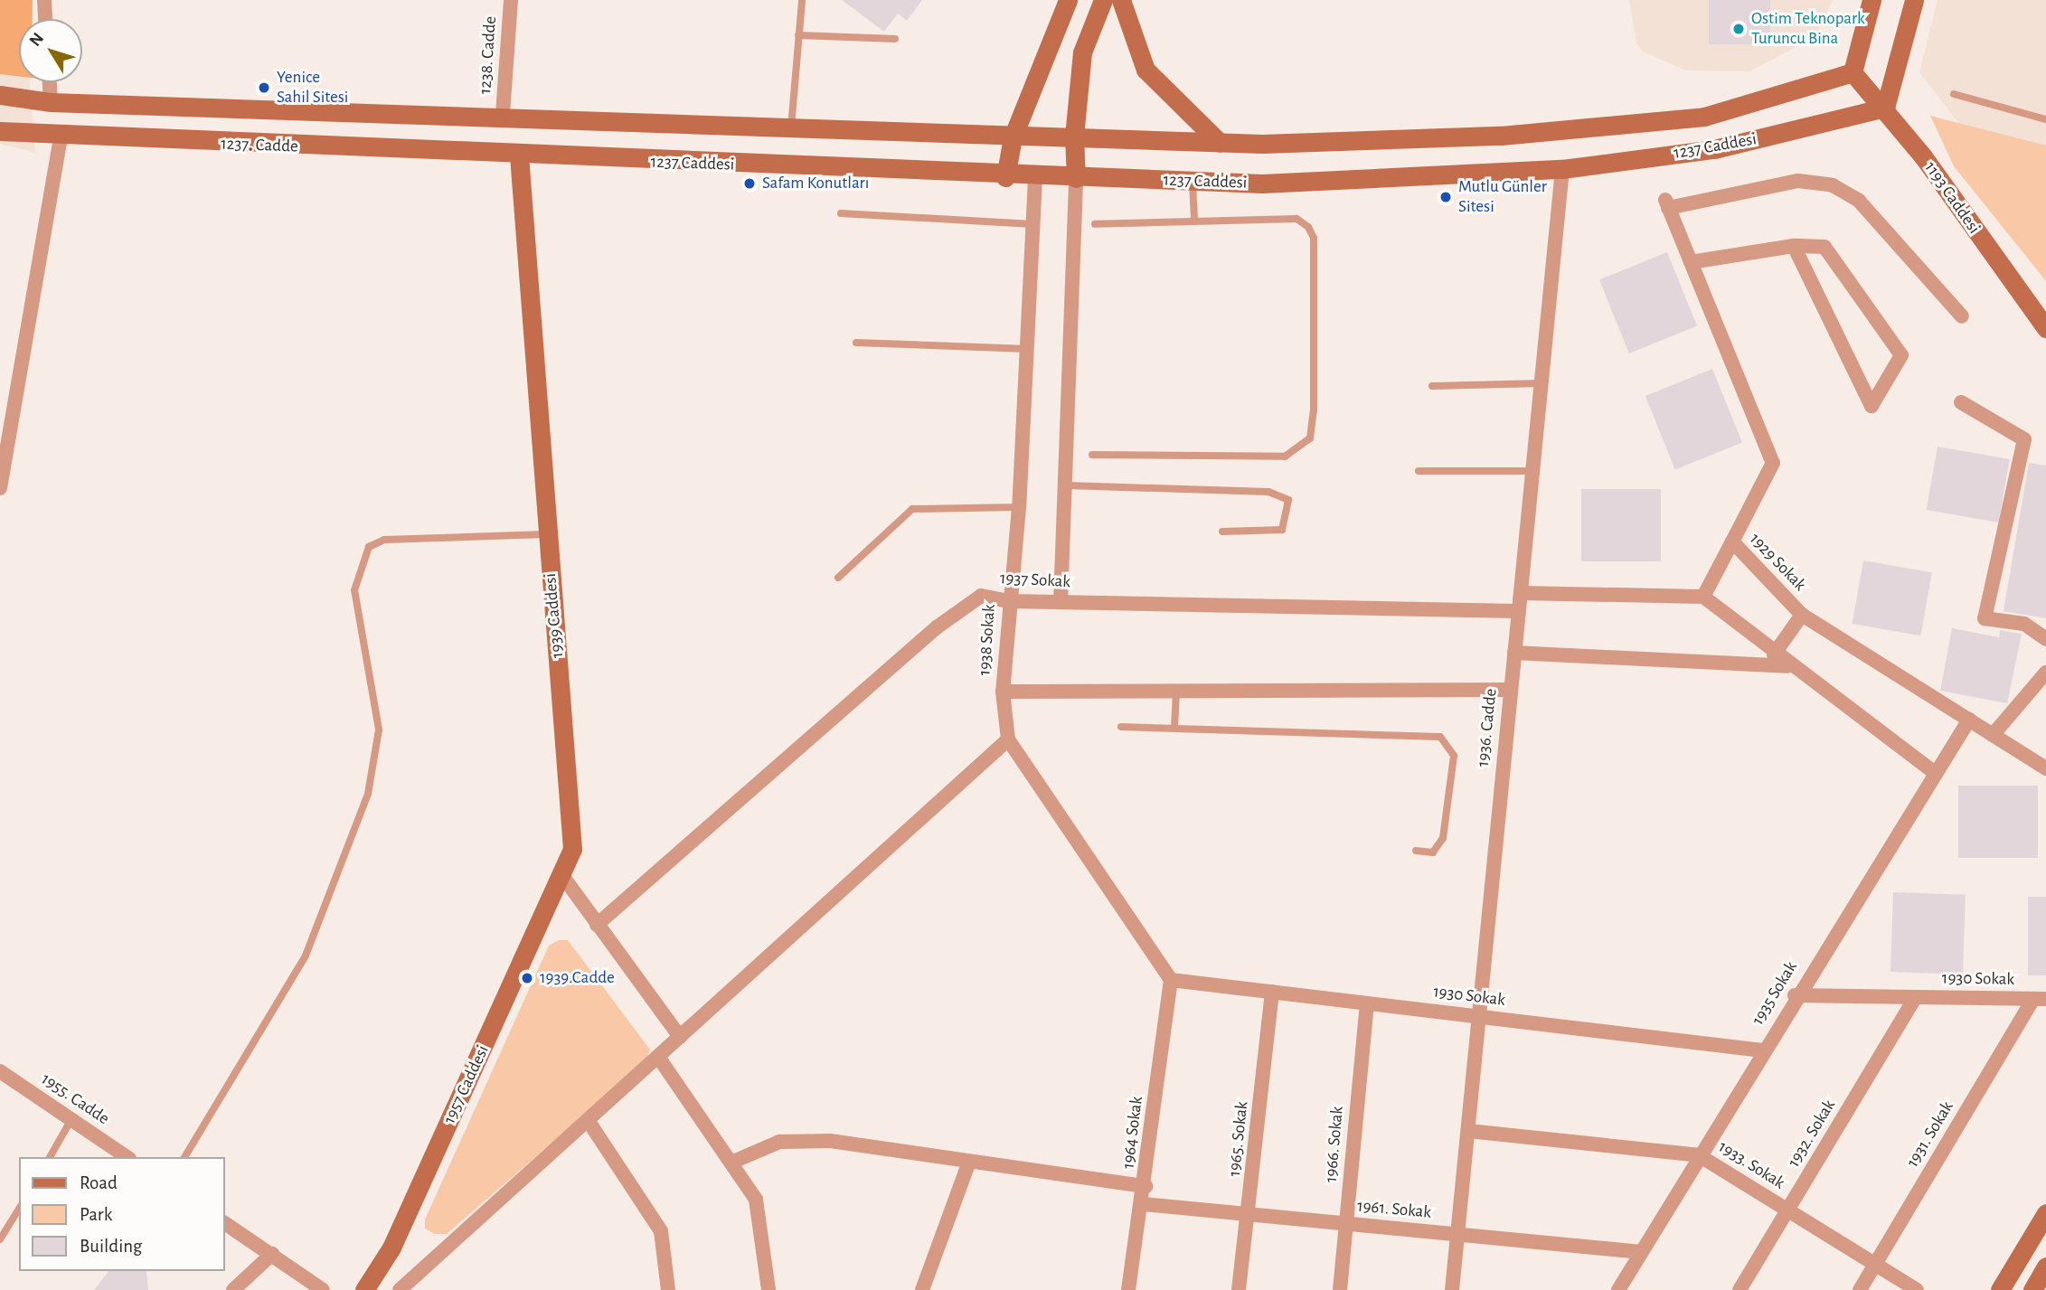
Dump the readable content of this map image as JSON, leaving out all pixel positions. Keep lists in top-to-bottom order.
{
  "streets": {
    "street": [
      "1238. Cadde",
      "1237. Cadde",
      "1237 Caddesi",
      "1193 Caddesi",
      "1929 Sokak",
      "1937 Sokak",
      "1939 Caddesi",
      "1938 Sokak",
      "1936. Cadde",
      "1930 Sokak",
      "1935 Sokak",
      "1957 Caddesi",
      "1955. Cadde",
      "1964 Sokak",
      "1932. Sokak",
      "1931. Sokak",
      "1965. Sokak",
      "1966. Sokak",
      "1933. Sokak",
      "1961. Sokak"
    ]
  },
  "crossings": [
    ["1238. Cadde", "1237 Caddesi"],
    ["1237. Cadde", "1237 Caddesi"],
    ["1237. Cadde", "1939 Caddesi"],
    ["1237 Caddesi", "1193 Caddesi"],
    ["1237 Caddesi", "1939 Caddesi"],
    ["1237 Caddesi", "1938 Sokak"],
    ["1237 Caddesi", "1936. Cadde"],
    ["1929 Sokak", "1935 Sokak"],
    ["1937 Sokak", "1938 Sokak"],
    ["1937 Sokak", "1936. Cadde"],
    ["1939 Caddesi", "1957 Caddesi"],
    ["1938 Sokak", "1930 Sokak"],
    ["1938 Sokak", "1964 Sokak"],
    ["1936. Cadde", "1930 Sokak"],
    ["1936. Cadde", "1933. Sokak"],
    ["1936. Cadde", "1961. Sokak"],
    ["1930 Sokak", "1935 Sokak"],
    ["1930 Sokak", "1964 Sokak"],
    ["1930 Sokak", "1932. Sokak"],
    ["1930 Sokak", "1931. Sokak"],
    ["1930 Sokak", "1965. Sokak"],
    ["1930 Sokak", "1966. Sokak"],
    ["1935 Sokak", "1933. Sokak"],
    ["1935 Sokak", "1961. Sokak"],
    ["1964 Sokak", "1961. Sokak"],
    ["1932. Sokak", "1933. Sokak"],
    ["1931. Sokak", "1933. Sokak"],
    ["1965. Sokak", "1961. Sokak"],
    ["1966. Sokak", "1961. Sokak"]
  ],
  "places": [
    "Ostim Teknopark Turuncu Bina",
    "Yenice Sahil Sitesi",
    "Safam Konutları",
    "Mutlu Günler Sitesi",
    "1939.Cadde"
  ],
  "legend": ["Road", "Park", "Building"],
  "north": "top left"
}
